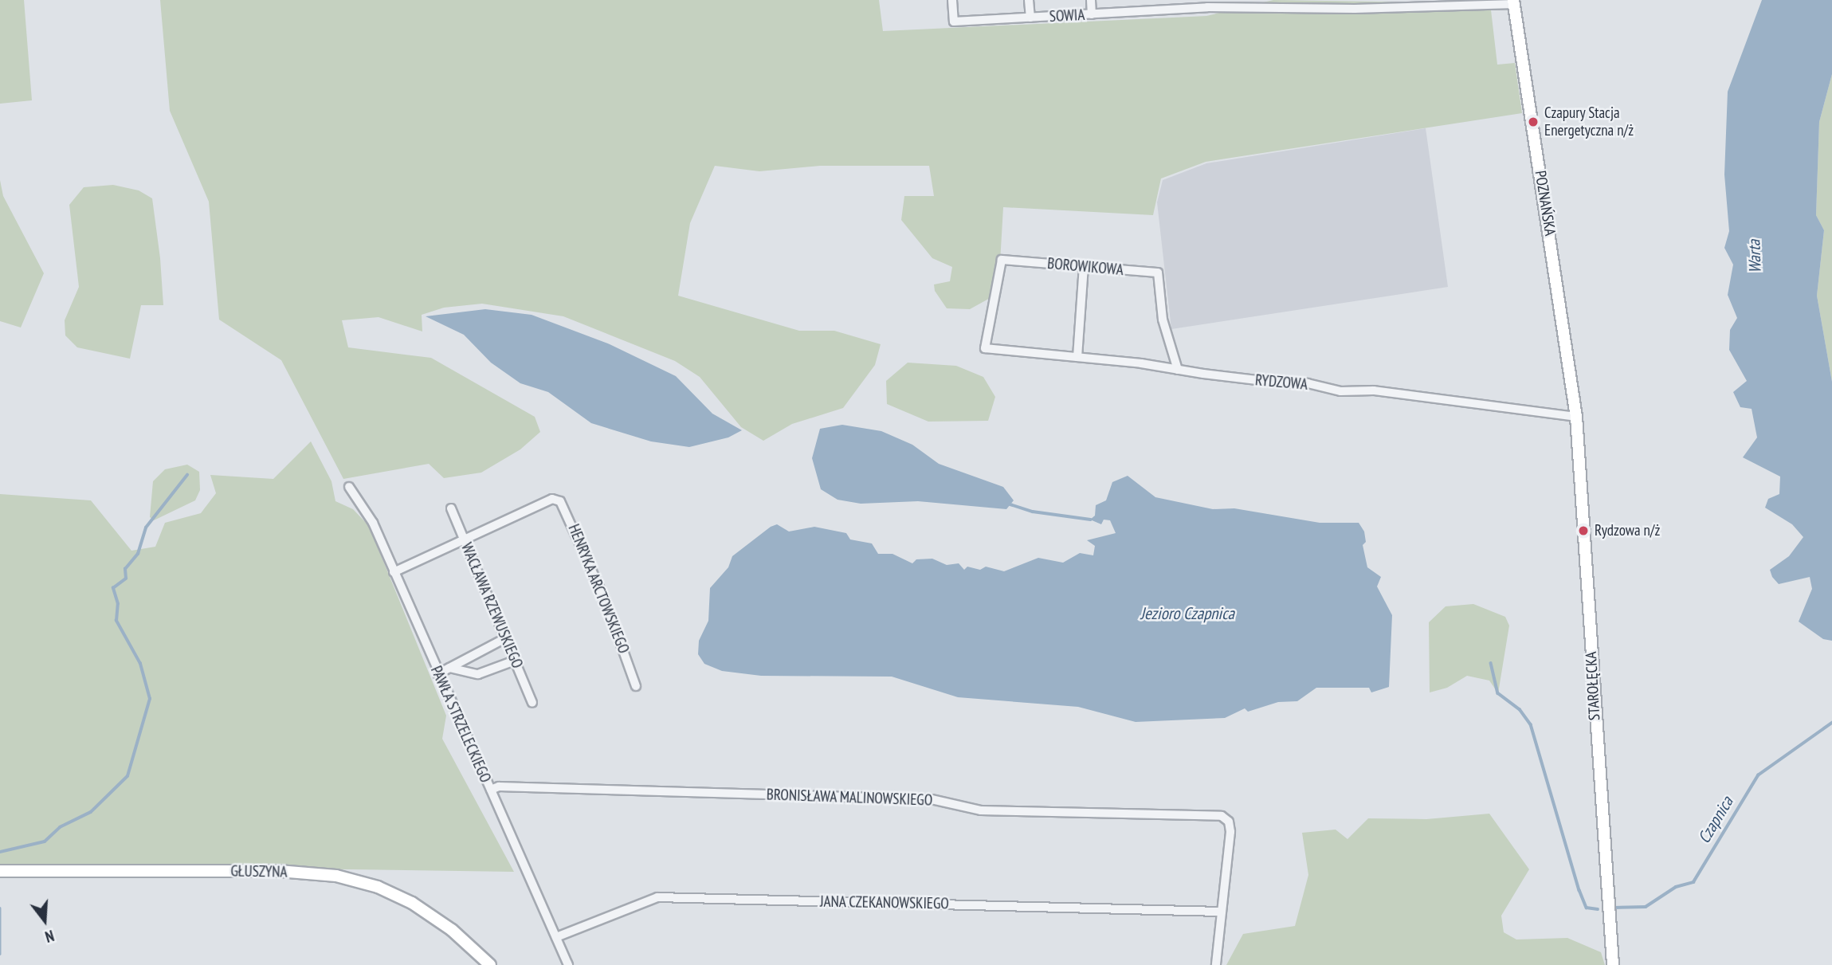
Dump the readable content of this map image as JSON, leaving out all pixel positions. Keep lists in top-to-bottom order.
{
  "streets": {
    "street": [
      "SOWIA",
      "POZNAŃSKA",
      "BOROWIKOWA",
      "RYDZOWA",
      "HENRYKA ARCTOWSKIEGO",
      "WACŁAWA RZEWUSKIEGO",
      "STAROŁĘCKA",
      "PAWŁA STRZELECKIEGO",
      "BRONISŁAWA MALINOWSKIEGO",
      "GŁUSZYNA",
      "JANA CZEKANOWSKIEGO"
    ]
  },
  "crossings": [
    ["SOWIA", "POZNAŃSKA"],
    ["POZNAŃSKA", "RYDZOWA"],
    ["POZNAŃSKA", "STAROŁĘCKA"],
    ["BOROWIKOWA", "RYDZOWA"],
    ["RYDZOWA", "STAROŁĘCKA"],
    ["HENRYKA ARCTOWSKIEGO", "WACŁAWA RZEWUSKIEGO"],
    ["PAWŁA STRZELECKIEGO", "BRONISŁAWA MALINOWSKIEGO"],
    ["PAWŁA STRZELECKIEGO", "JANA CZEKANOWSKIEGO"],
    ["BRONISŁAWA MALINOWSKIEGO", "JANA CZEKANOWSKIEGO"]
  ],
  "water": ["Warta", "Jezioro Czapnica", "Czapnica"],
  "places": ["Czapury Stacja Energetyczna n/ż", "Rydzowa n/ż"],
  "north": "bottom"
}
